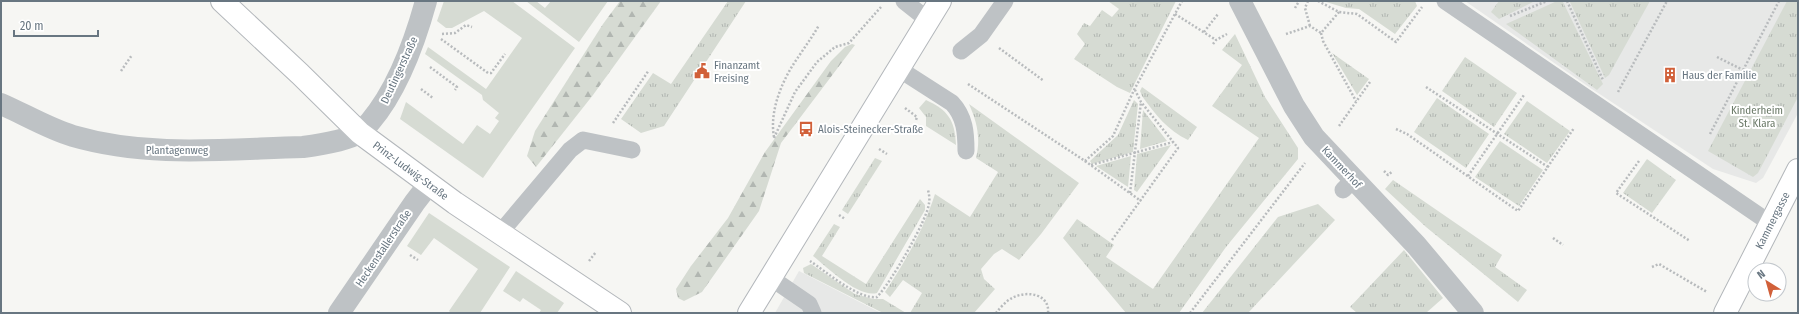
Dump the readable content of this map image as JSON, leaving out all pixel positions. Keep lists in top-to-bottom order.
{
  "streets": {
    "main road": ["Prinz-Ludwig-Straße", "Kammergasse"],
    "street": [
      "Deutingerstraße",
      "Plantagenweg",
      "Kammerhof",
      "Heckenstallerstraße"
    ]
  },
  "crossings": [
    ["Deutingerstraße", "Plantagenweg"],
    ["Deutingerstraße", "Prinz-Ludwig-Straße"],
    ["Plantagenweg", "Prinz-Ludwig-Straße"],
    ["Prinz-Ludwig-Straße", "Heckenstallerstraße"]
  ],
  "parks": ["Kinderheim St. Klara"],
  "places": {
    "public building": ["Finanzamt Freising"],
    "building": ["Haus der Familie"],
    "bus stop": ["Alois-Steinecker-Straße"]
  },
  "scale_bar": "20 m",
  "north": "top left"
}
